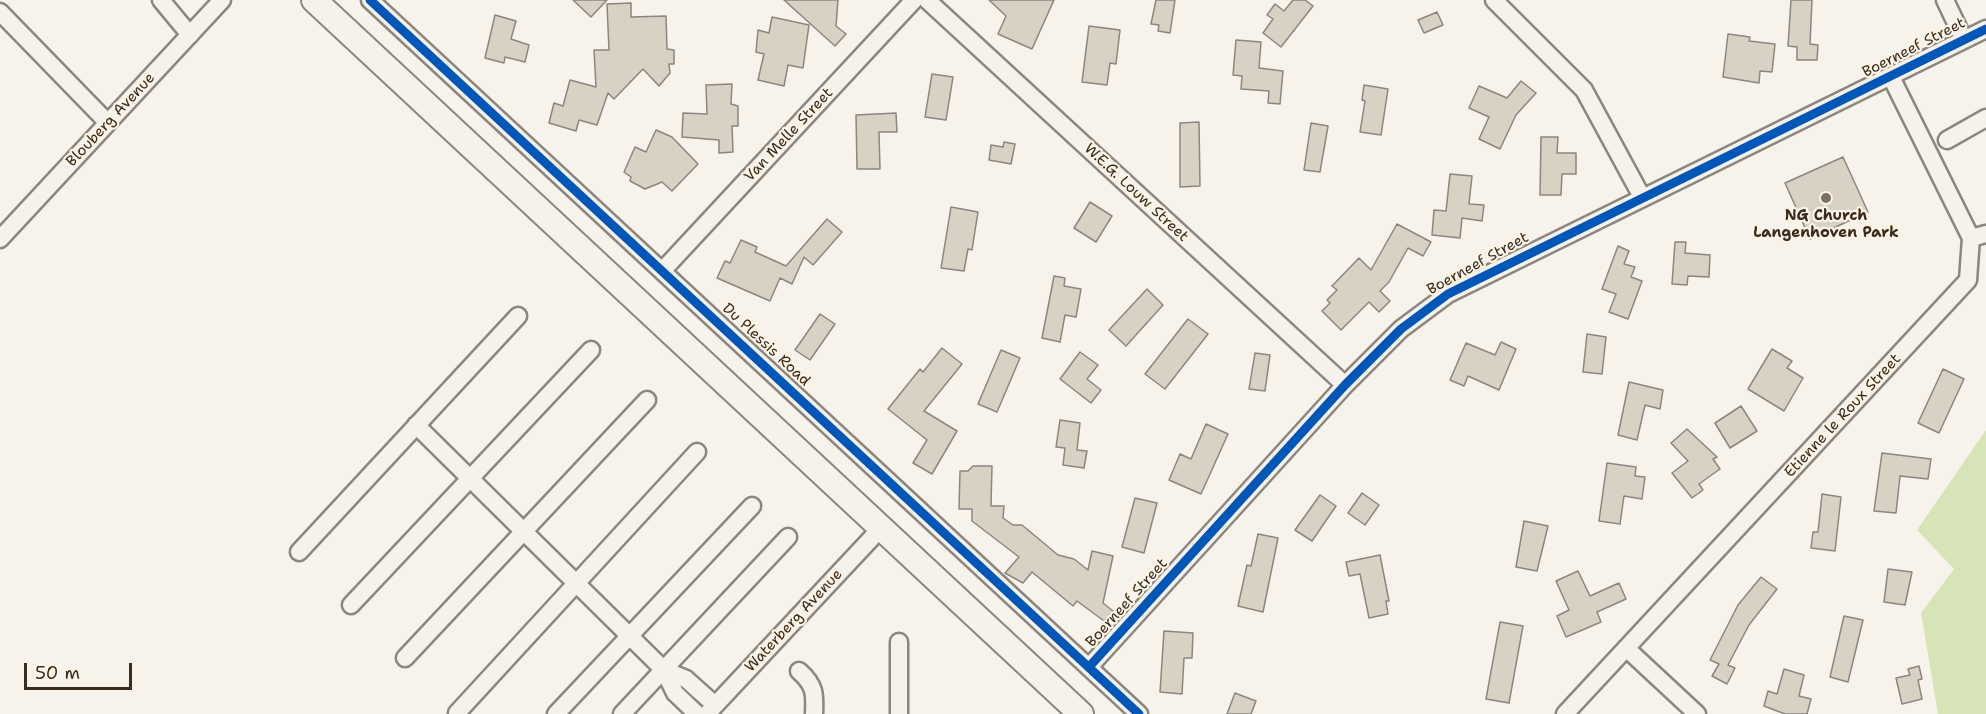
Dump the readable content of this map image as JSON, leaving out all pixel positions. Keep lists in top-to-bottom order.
{
  "streets": {
    "street": [
      "Boerneef Street",
      "Blouberg Avenue",
      "Van Melle Street",
      "W.E.G. Louw Street",
      "Du Plessis Road",
      "Etienne le Roux Street",
      "Waterberg Avenue"
    ]
  },
  "crossings": [
    ["Boerneef Street", "W.E.G. Louw Street"],
    ["Boerneef Street", "Du Plessis Road"],
    ["Boerneef Street", "Etienne le Roux Street"],
    ["Van Melle Street", "Du Plessis Road"]
  ],
  "places": ["NG Church Langenhoven Park"],
  "scale_bar": "50 m"
}
